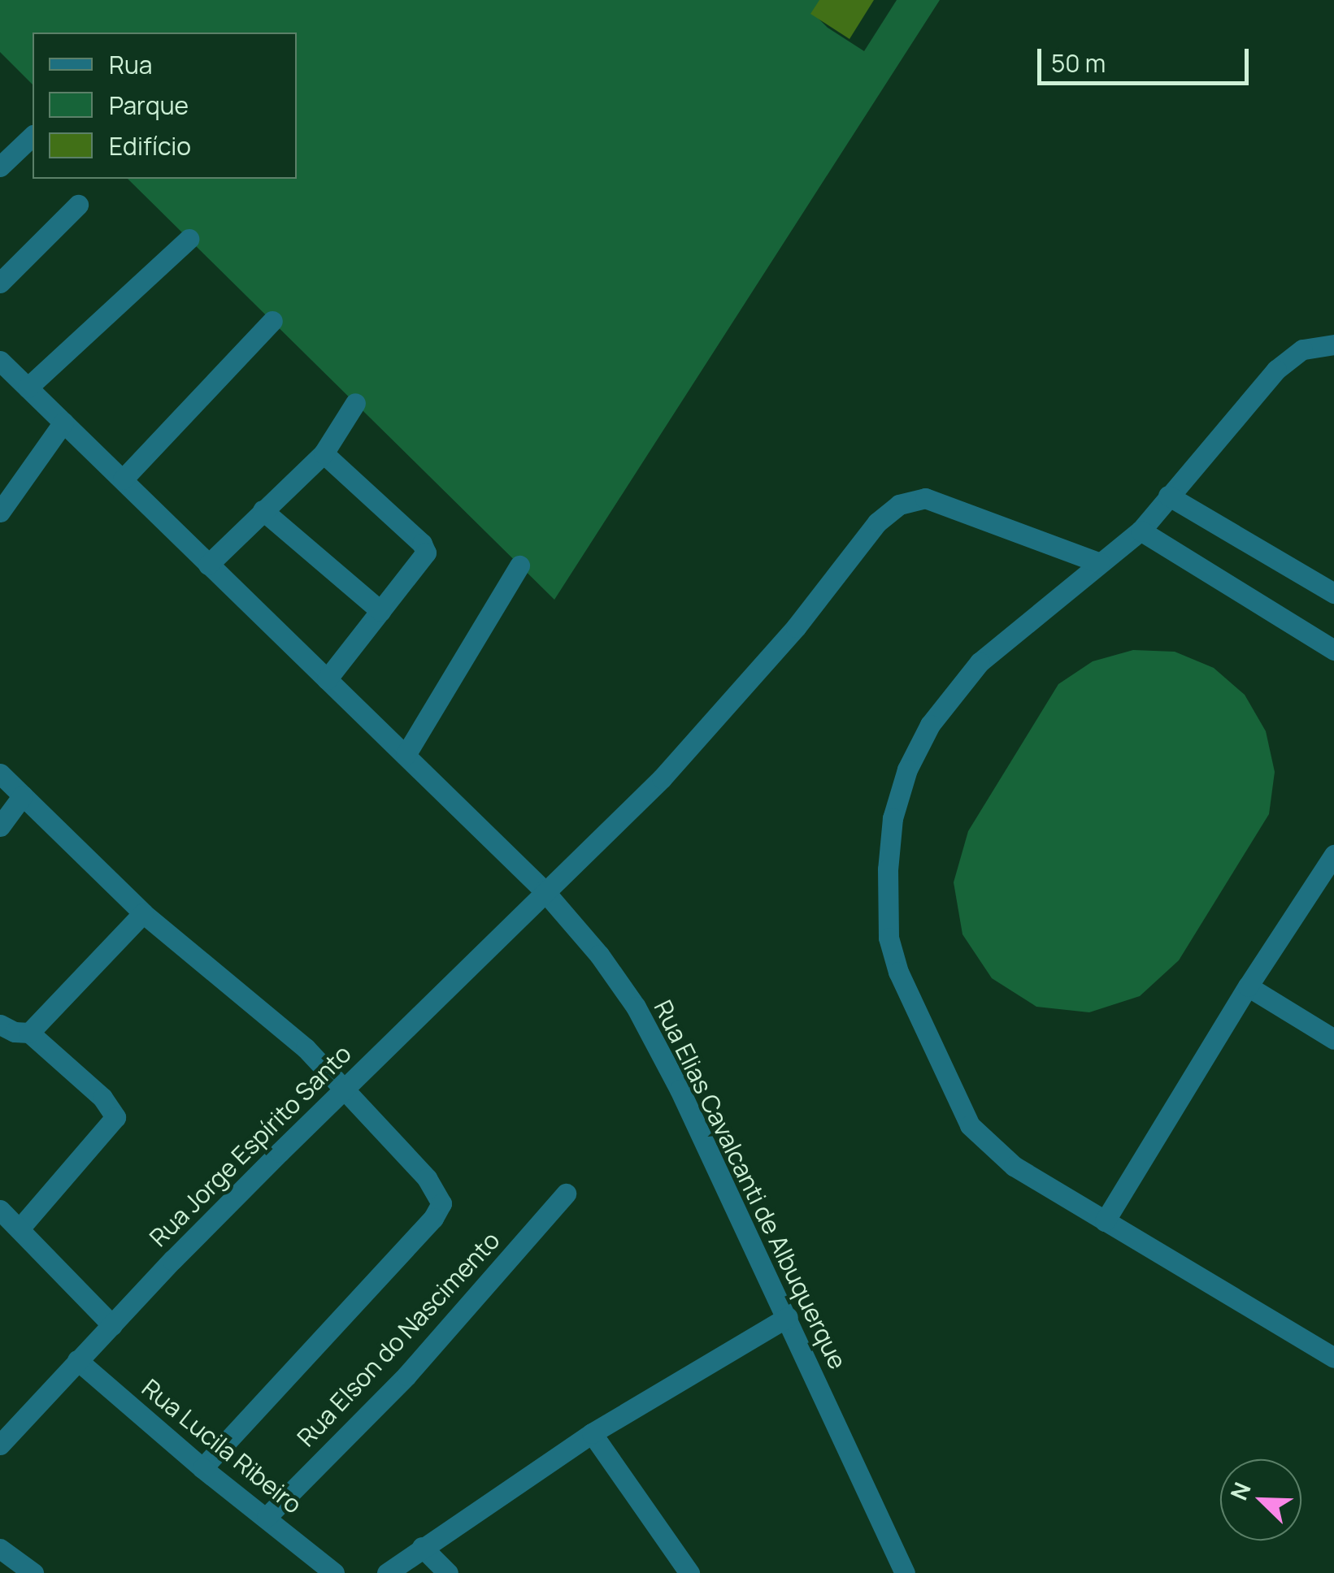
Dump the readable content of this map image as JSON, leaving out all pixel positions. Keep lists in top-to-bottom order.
{
  "streets": {
    "street": [
      "Rua Jorge Espírito Santo",
      "Rua Elias Cavalcanti de Albuquerque",
      "Rua Elson do Nascimento",
      "Rua Lucila Ribeiro"
    ]
  },
  "crossings": [
    ["Rua Jorge Espírito Santo", "Rua Elias Cavalcanti de Albuquerque"],
    ["Rua Jorge Espírito Santo", "Rua Lucila Ribeiro"],
    ["Rua Elson do Nascimento", "Rua Lucila Ribeiro"]
  ],
  "legend": ["Rua", "Parque", "Edifício"],
  "scale_bar": "50 m",
  "north": "top left"
}
